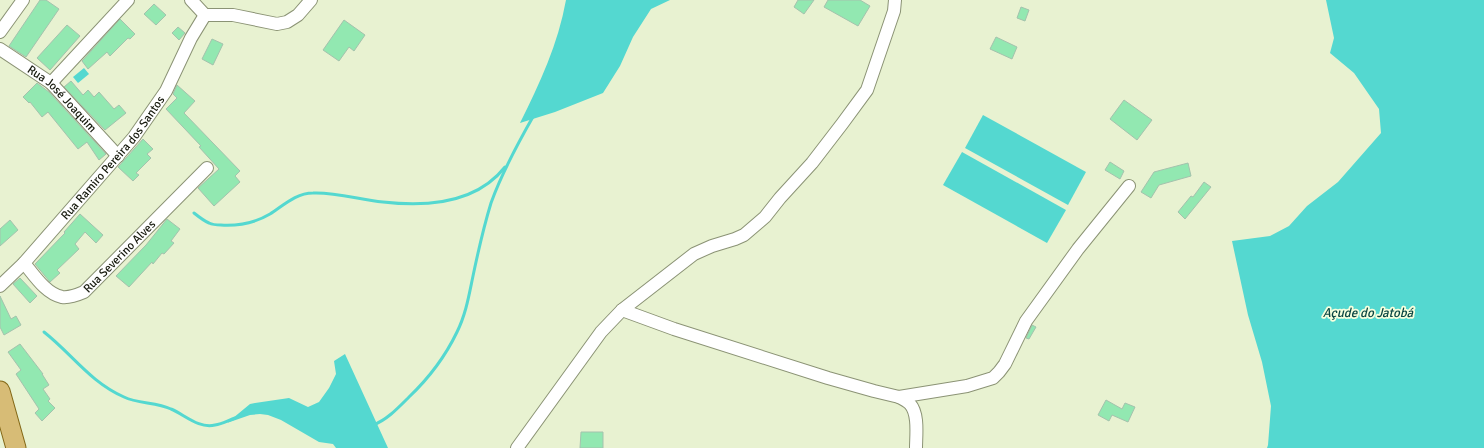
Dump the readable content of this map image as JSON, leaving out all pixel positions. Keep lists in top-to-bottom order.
{
  "streets": {
    "street": ["Rua José Joaquim", "Rua Ramiro Pereira dos Santos", "Rua Severino Alves"]
  },
  "crossings": [
    ["Rua José Joaquim", "Rua Ramiro Pereira dos Santos"],
    ["Rua Ramiro Pereira dos Santos", "Rua Severino Alves"]
  ],
  "water": ["Açude do Jatobá"]
}
